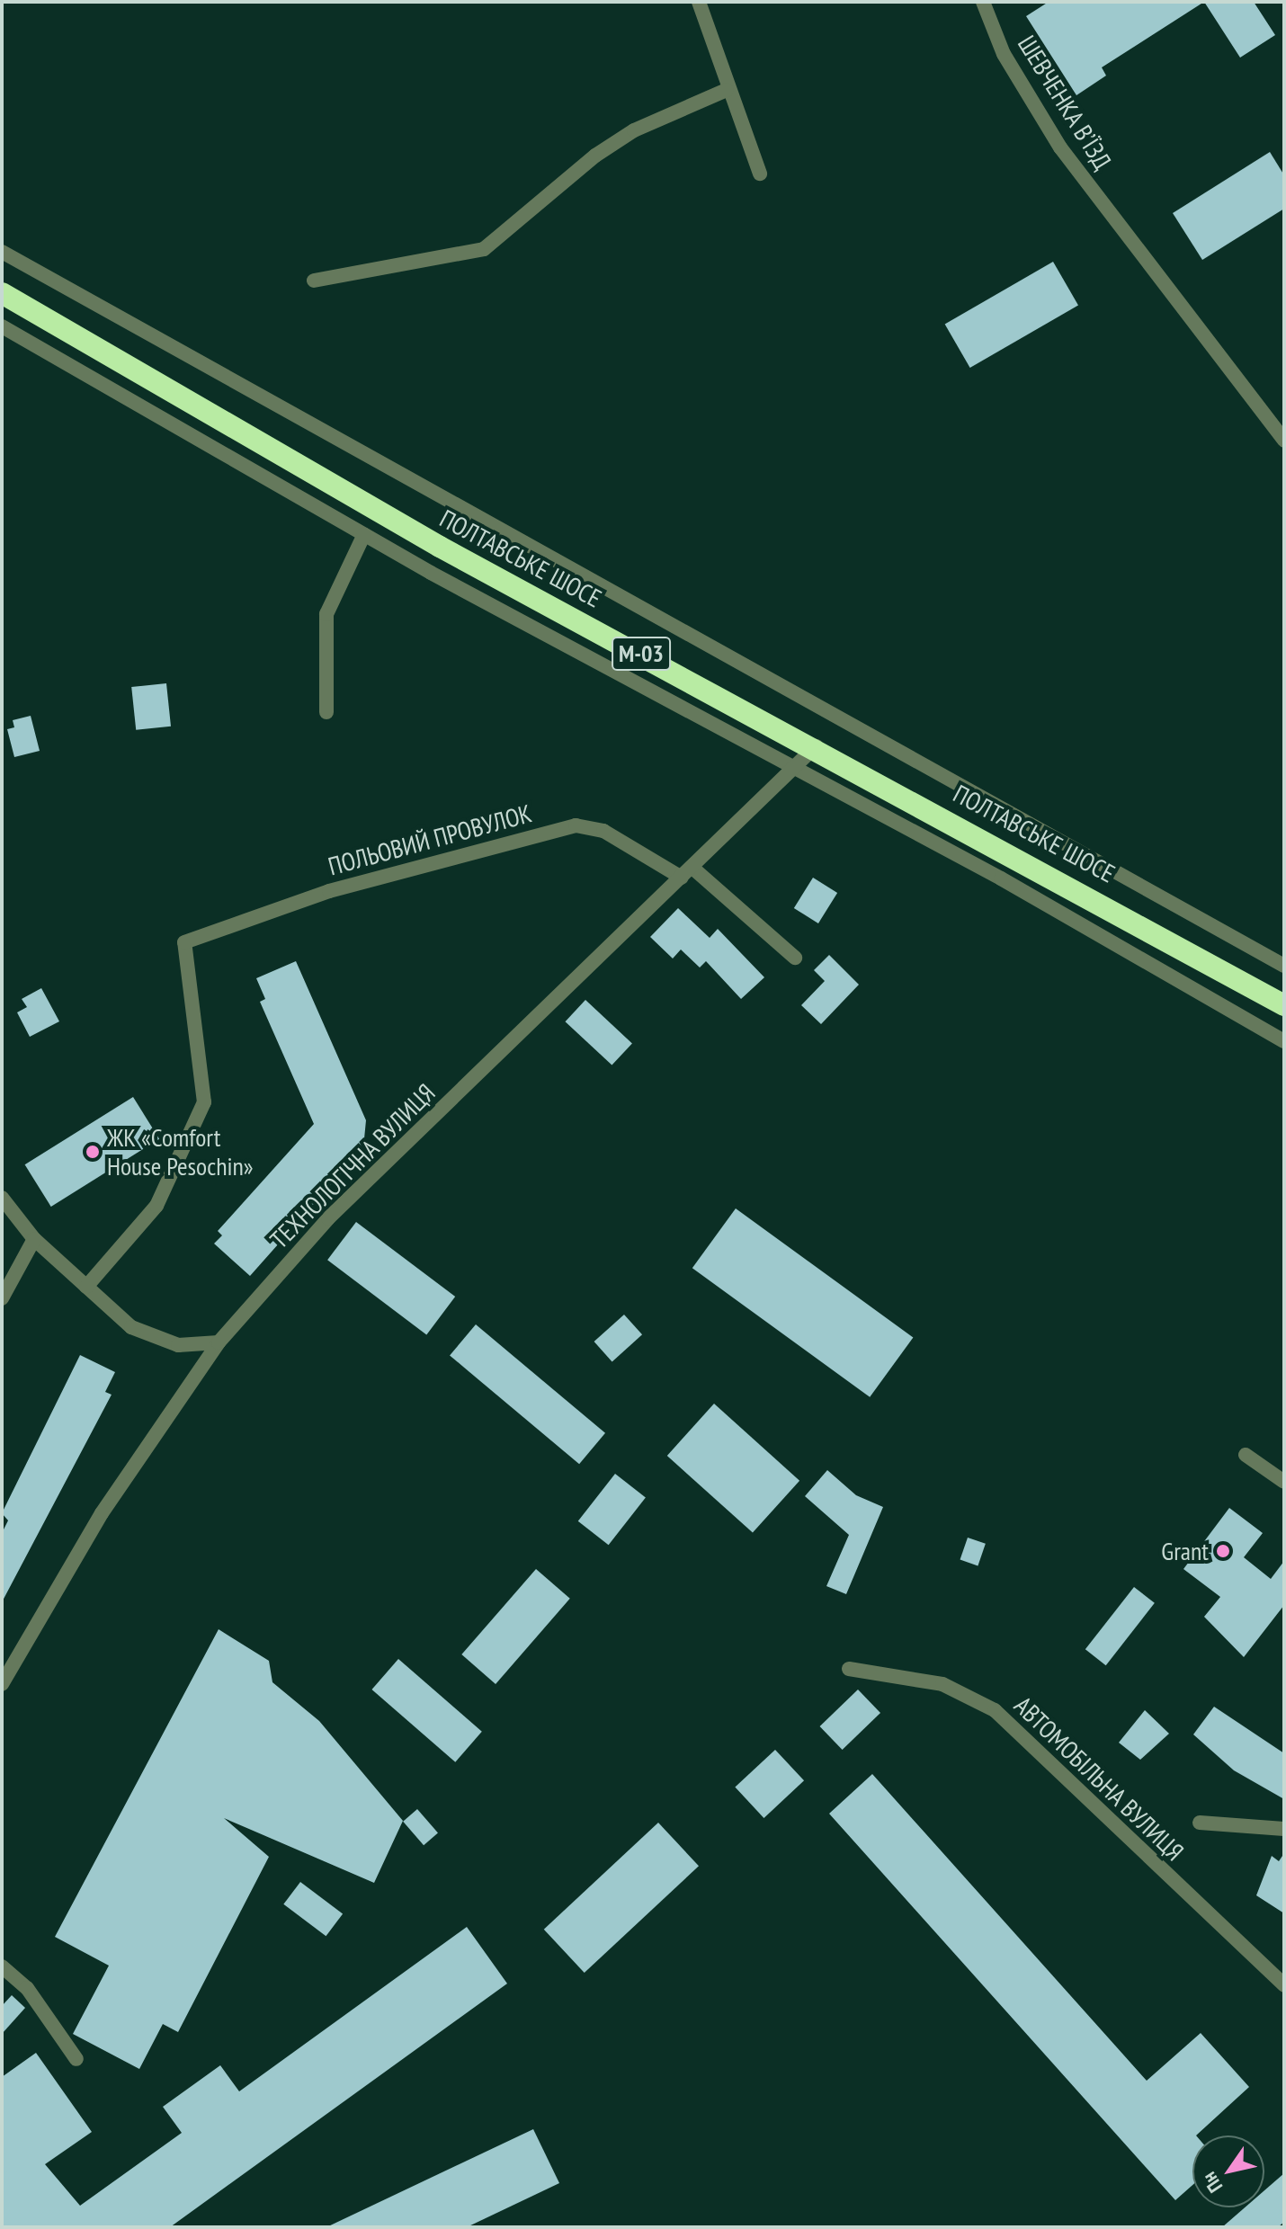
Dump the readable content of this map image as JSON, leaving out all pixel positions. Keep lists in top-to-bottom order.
{
  "streets": {
    "highway": ["ПОЛТАВСЬКЕ ШОСЕ", "М-03"],
    "street": [
      "ШЕВЧЕНКА В’ЇЗД",
      "ПОЛЬОВИЙ ПРОВУЛОК",
      "ТЕХНОЛОГІЧНА ВУЛИЦЯ",
      "АВТОМОБІЛЬНА ВУЛИЦЯ"
    ]
  },
  "crossings": [
    ["ПОЛТАВСЬКЕ ШОСЕ", "ТЕХНОЛОГІЧНА ВУЛИЦЯ"],
    ["ПОЛЬОВИЙ ПРОВУЛОК", "ТЕХНОЛОГІЧНА ВУЛИЦЯ"]
  ],
  "places": ["ЖК «Comfort House Pesochin»", "Grant"],
  "north": "bottom left"
}
